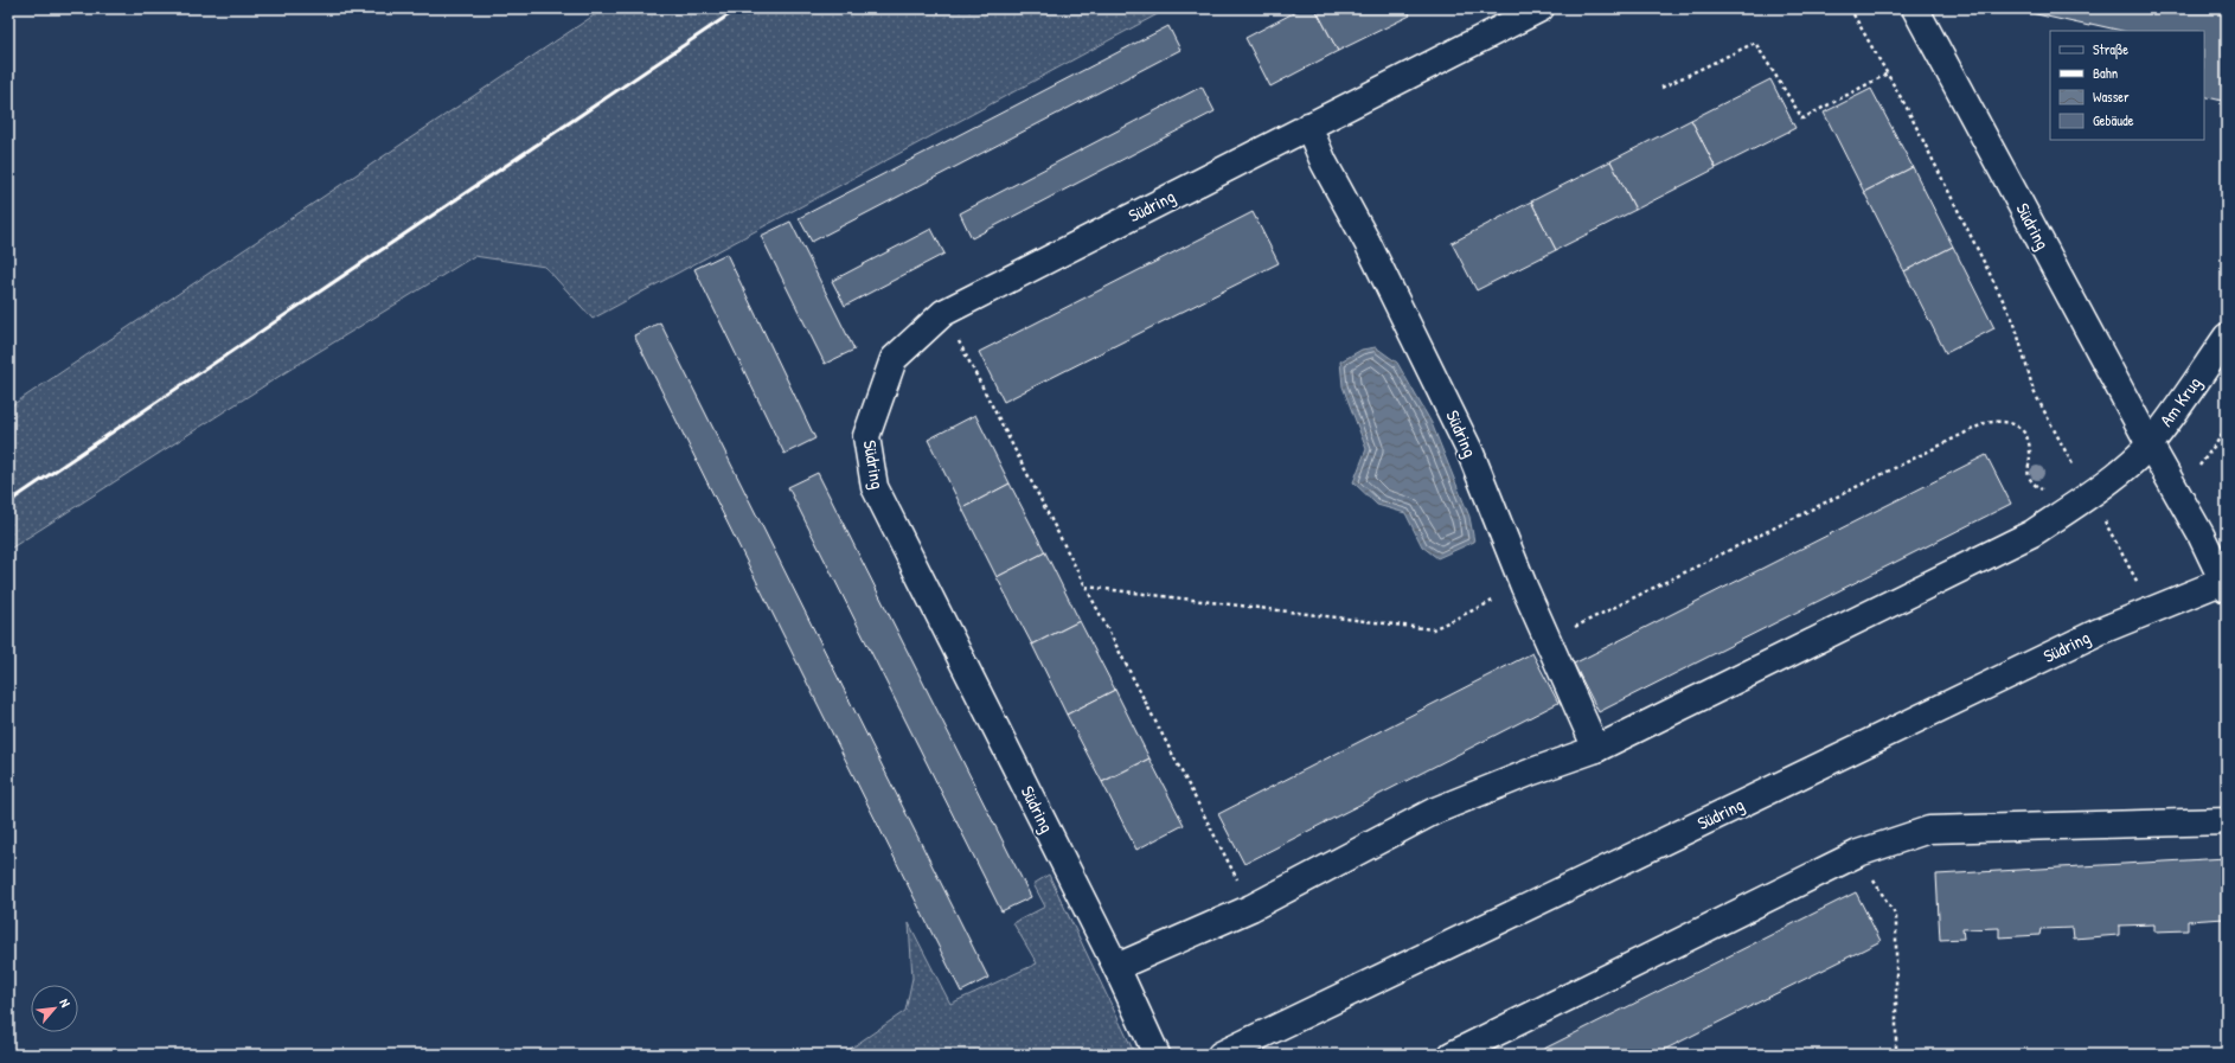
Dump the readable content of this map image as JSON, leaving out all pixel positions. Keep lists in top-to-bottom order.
{
  "streets": {
    "street": ["Südring", "Am Krug"]
  },
  "crossings": [
    ["Südring", "Am Krug"]
  ],
  "legend": [
    "Straße",
    "Bahn",
    "Wasser",
    "Gebäude"
  ],
  "north": "top right"
}
